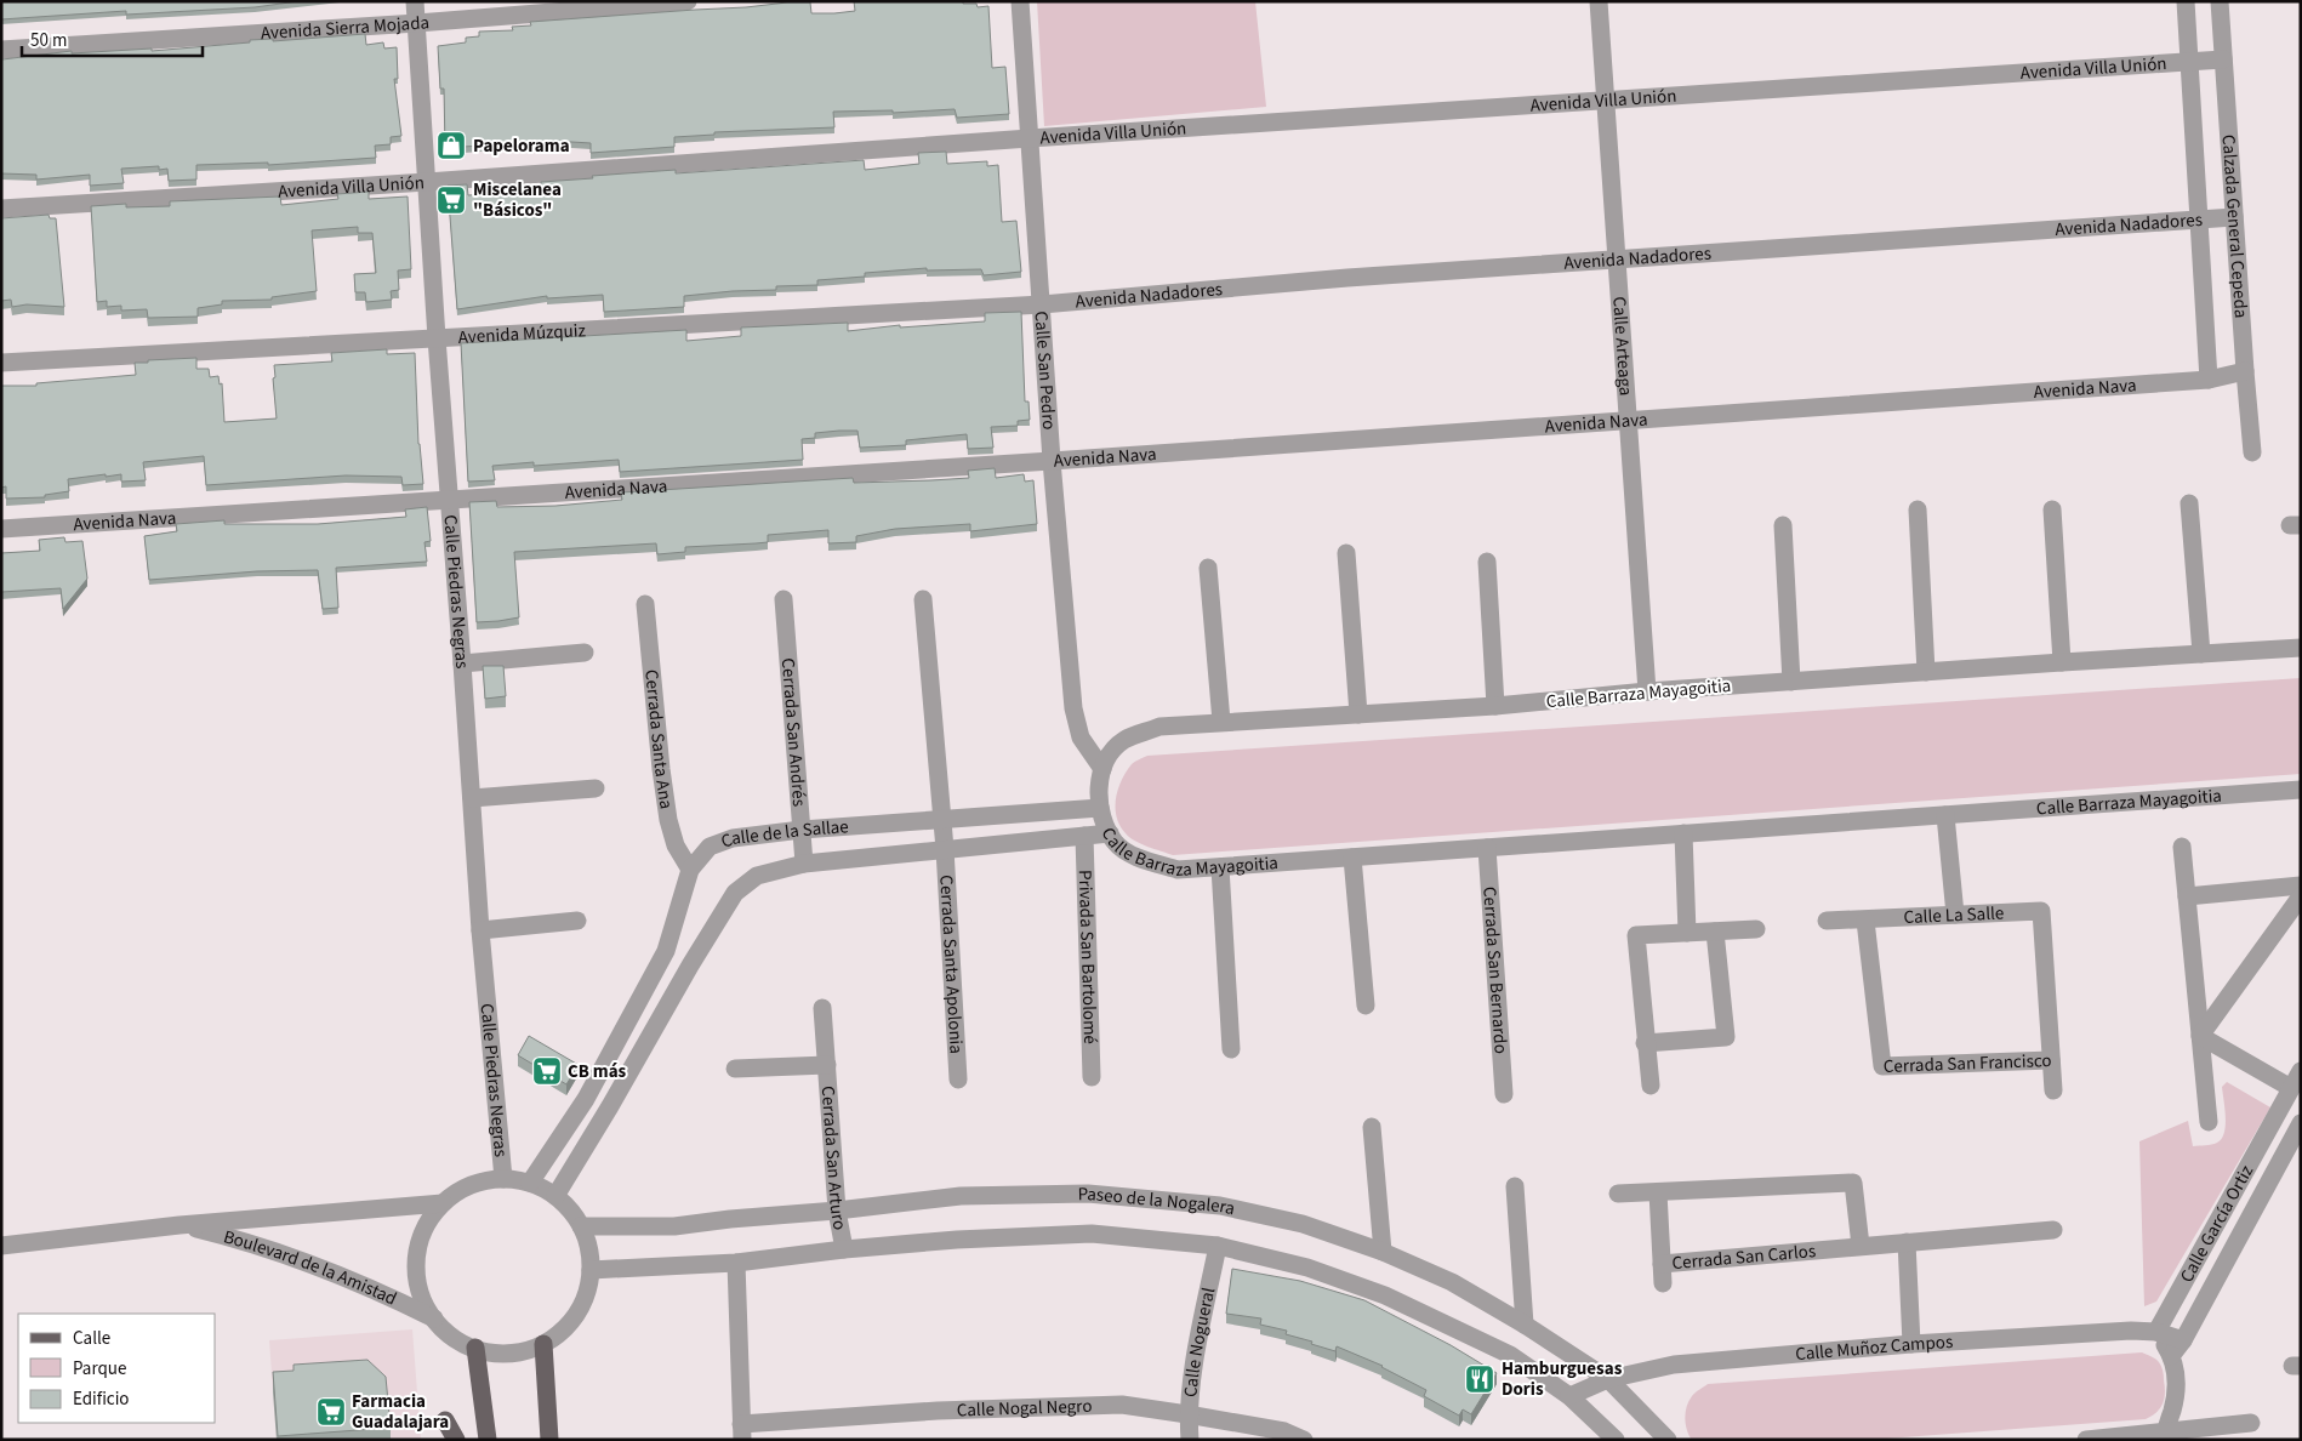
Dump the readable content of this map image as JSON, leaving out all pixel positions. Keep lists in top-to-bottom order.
{
  "streets": {
    "street": [
      "Avenida Sierra Mojada",
      "Avenida Villa Unión",
      "Avenida Nadadores",
      "Calzada General Cepeda",
      "Avenida Múzquiz",
      "Calle Arteaga",
      "Calle San Pedro",
      "Avenida Nava",
      "Calle Piedras Negras",
      "Calle Barraza Mayagoitia",
      "Cerrada San Andrés",
      "Cerrada Santa Ana",
      "Calle de la Sallae",
      "Calle La Salle",
      "Privada San Bartolomé",
      "Cerrada Santa Apolonia",
      "Cerrada San Bernardo",
      "Cerrada San Francisco",
      "Cerrada San Arturo",
      "Paseo de la Nogalera",
      "Calle García Ortiz",
      "Cerrada San Carlos",
      "Boulevard de la Amistad",
      "Calle Nogueral",
      "Calle Muñoz Campos",
      "Calle Nogal Negro"
    ]
  },
  "crossings": [
    ["Avenida Sierra Mojada", "Calle Piedras Negras"],
    ["Avenida Villa Unión", "Calzada General Cepeda"],
    ["Avenida Villa Unión", "Calle Arteaga"],
    ["Avenida Villa Unión", "Calle San Pedro"],
    ["Avenida Villa Unión", "Calle Piedras Negras"],
    ["Avenida Nadadores", "Calzada General Cepeda"],
    ["Avenida Nadadores", "Avenida Múzquiz"],
    ["Avenida Nadadores", "Calle Arteaga"],
    ["Avenida Nadadores", "Calle San Pedro"],
    ["Calzada General Cepeda", "Avenida Nava"],
    ["Avenida Múzquiz", "Calle San Pedro"],
    ["Avenida Múzquiz", "Calle Piedras Negras"],
    ["Calle Arteaga", "Avenida Nava"],
    ["Calle Arteaga", "Calle Barraza Mayagoitia"],
    ["Calle San Pedro", "Avenida Nava"],
    ["Calle San Pedro", "Calle Barraza Mayagoitia"],
    ["Avenida Nava", "Calle Piedras Negras"],
    ["Calle Piedras Negras", "Calle de la Sallae"],
    ["Calle Piedras Negras", "Paseo de la Nogalera"],
    ["Calle Piedras Negras", "Boulevard de la Amistad"],
    ["Calle Barraza Mayagoitia", "Calle de la Sallae"],
    ["Calle Barraza Mayagoitia", "Cerrada San Bernardo"],
    ["Cerrada San Andrés", "Calle de la Sallae"],
    ["Cerrada Santa Ana", "Calle de la Sallae"],
    ["Calle de la Sallae", "Privada San Bartolomé"],
    ["Calle de la Sallae", "Cerrada Santa Apolonia"],
    ["Calle de la Sallae", "Paseo de la Nogalera"],
    ["Calle de la Sallae", "Boulevard de la Amistad"],
    ["Calle La Salle", "Cerrada San Francisco"],
    ["Cerrada San Arturo", "Paseo de la Nogalera"],
    ["Paseo de la Nogalera", "Boulevard de la Amistad"],
    ["Paseo de la Nogalera", "Calle Nogueral"],
    ["Paseo de la Nogalera", "Calle Muñoz Campos"],
    ["Calle García Ortiz", "Calle Muñoz Campos"],
    ["Calle Nogueral", "Calle Nogal Negro"]
  ],
  "places": {
    "shop": ["Papelorama"],
    "supermarket": ["Miscelanea \"Básicos\"", "CB más", "Farmacia Guadalajara"],
    "restaurant": ["Hamburguesas Doris"]
  },
  "legend": ["Calle", "Parque", "Edificio"],
  "scale_bar": "50 m"
}
